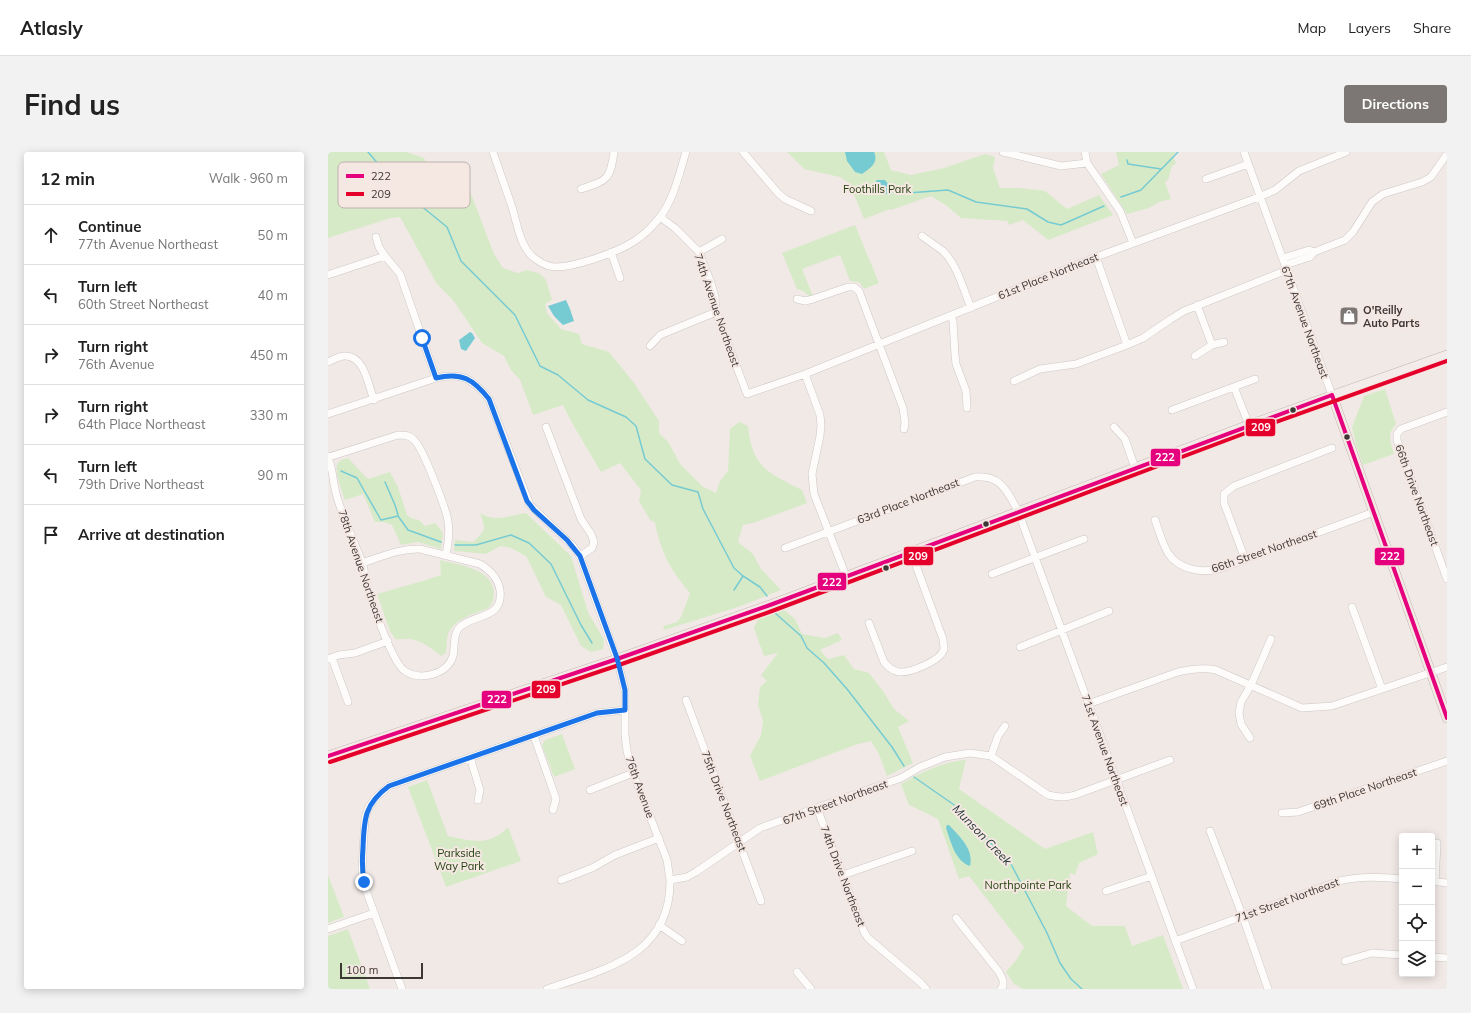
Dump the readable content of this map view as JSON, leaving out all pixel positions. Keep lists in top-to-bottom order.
{
  "streets": {
    "main road": ["67th Avenue Northeast"],
    "street": [
      "61st Place Northeast",
      "74th Avenue Northeast",
      "66th Drive Northeast",
      "63rd Place Northeast",
      "66th Street Northeast",
      "78th Avenue Northeast",
      "71st Avenue Northeast",
      "76th Avenue",
      "69th Place Northeast",
      "75th Drive Northeast",
      "67th Street Northeast",
      "74th Drive Northeast",
      "71st Street Northeast"
    ]
  },
  "crossings": [
    ["61st Place Northeast", "74th Avenue Northeast"],
    ["61st Place Northeast", "67th Avenue Northeast"],
    ["67th Avenue Northeast", "66th Street Northeast"],
    ["63rd Place Northeast", "71st Avenue Northeast"],
    ["71st Avenue Northeast", "67th Street Northeast"],
    ["71st Avenue Northeast", "71st Street Northeast"],
    ["76th Avenue", "67th Street Northeast"],
    ["75th Drive Northeast", "67th Street Northeast"],
    ["67th Street Northeast", "74th Drive Northeast"]
  ],
  "water": ["Munson Creek"],
  "parks": ["Foothills Park", "Parkside Way Park", "Northpointe Park"],
  "places": {
    "shop": ["O'Reilly Auto Parts"]
  },
  "lines": ["transit line 209", "transit line 222"],
  "legend": ["222", "209"],
  "scale_bar": "100 m",
  "page": {
    "header": "Atlasly",
    "nav": ["Map", "Layers", "Share"],
    "buttons": "Directions",
    "title": "Find us",
    "heading": ["12 min", "Walk · 960 m"],
    "list": [
      ["Continue", "77th Avenue Northeast", "50 m"],
      ["Turn left", "60th Street Northeast", "40 m"],
      ["Turn right", "76th Avenue", "450 m"],
      ["Turn right", "64th Place Northeast", "330 m"],
      ["Turn left", "79th Drive Northeast", "90 m"],
      "Arrive at destination"
    ],
    "map_buttons": ["+", "−"],
    "scale": "100 m"
  }
}
